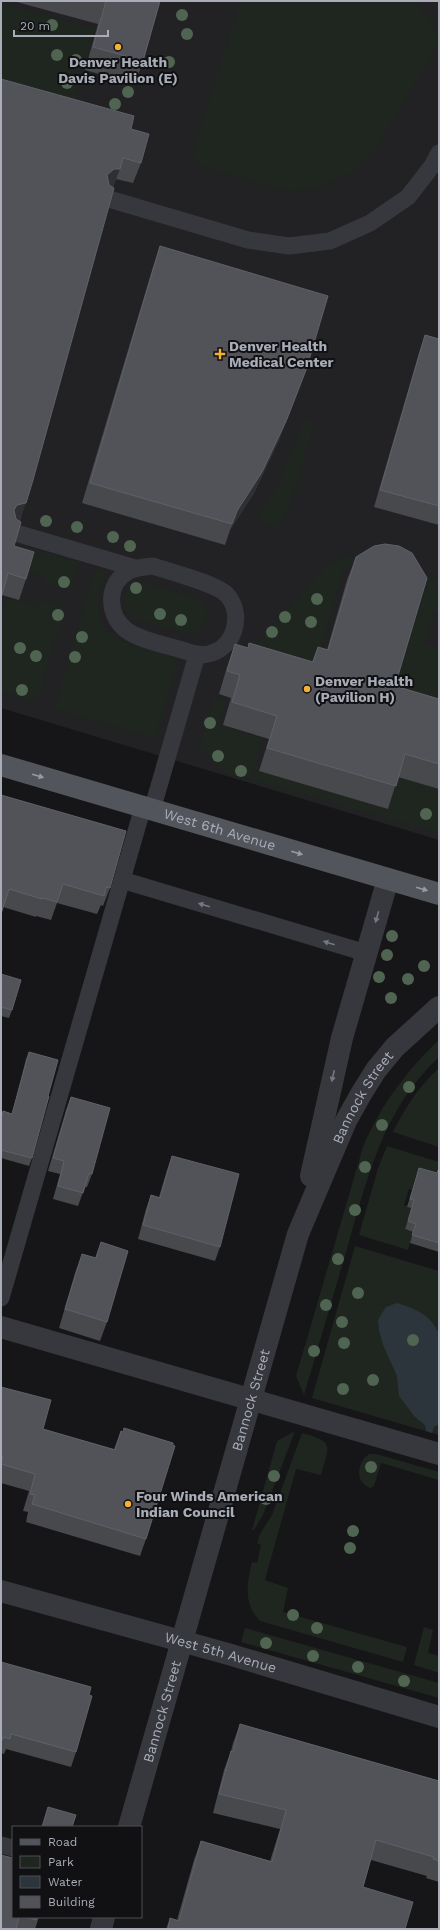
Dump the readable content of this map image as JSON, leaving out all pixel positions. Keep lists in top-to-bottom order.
{
  "streets": {
    "main road": ["West 6th Avenue"],
    "street": ["Bannock Street", "West 5th Avenue"]
  },
  "crossings": [
    ["Bannock Street", "West 5th Avenue"]
  ],
  "one_way": ["West 6th Avenue"],
  "places": {
    "other": ["Denver Health Davis Pavilion (E)", "Denver Health (Pavilion H)", "Four Winds American Indian Council"],
    "health": ["Denver Health Medical Center"]
  },
  "legend": [
    "Road",
    "Park",
    "Water",
    "Building"
  ],
  "scale_bar": "20 m"
}
